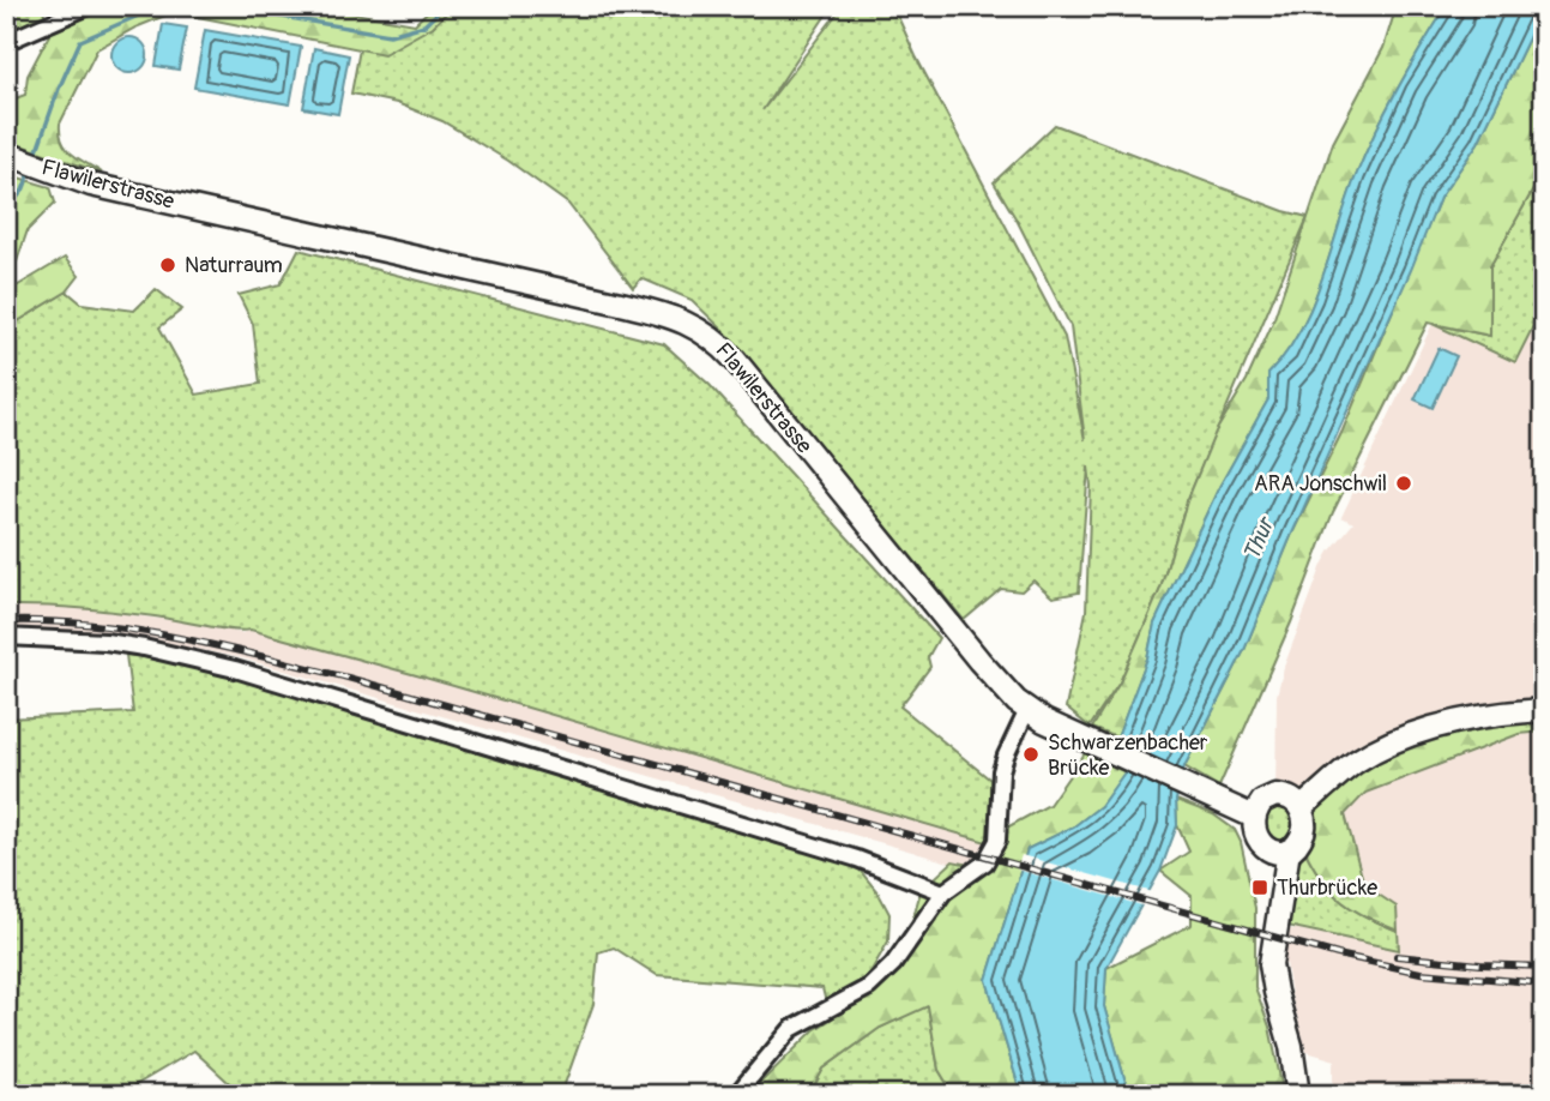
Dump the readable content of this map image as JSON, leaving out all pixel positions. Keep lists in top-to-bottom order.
{
  "streets": {
    "main road": ["Flawilerstrasse"]
  },
  "water": ["Thur"],
  "places": {
    "other": ["Naturraum", "ARA Jonschwil", "Schwarzenbacher Brücke"],
    "transit": ["Thurbrücke"]
  }
}
